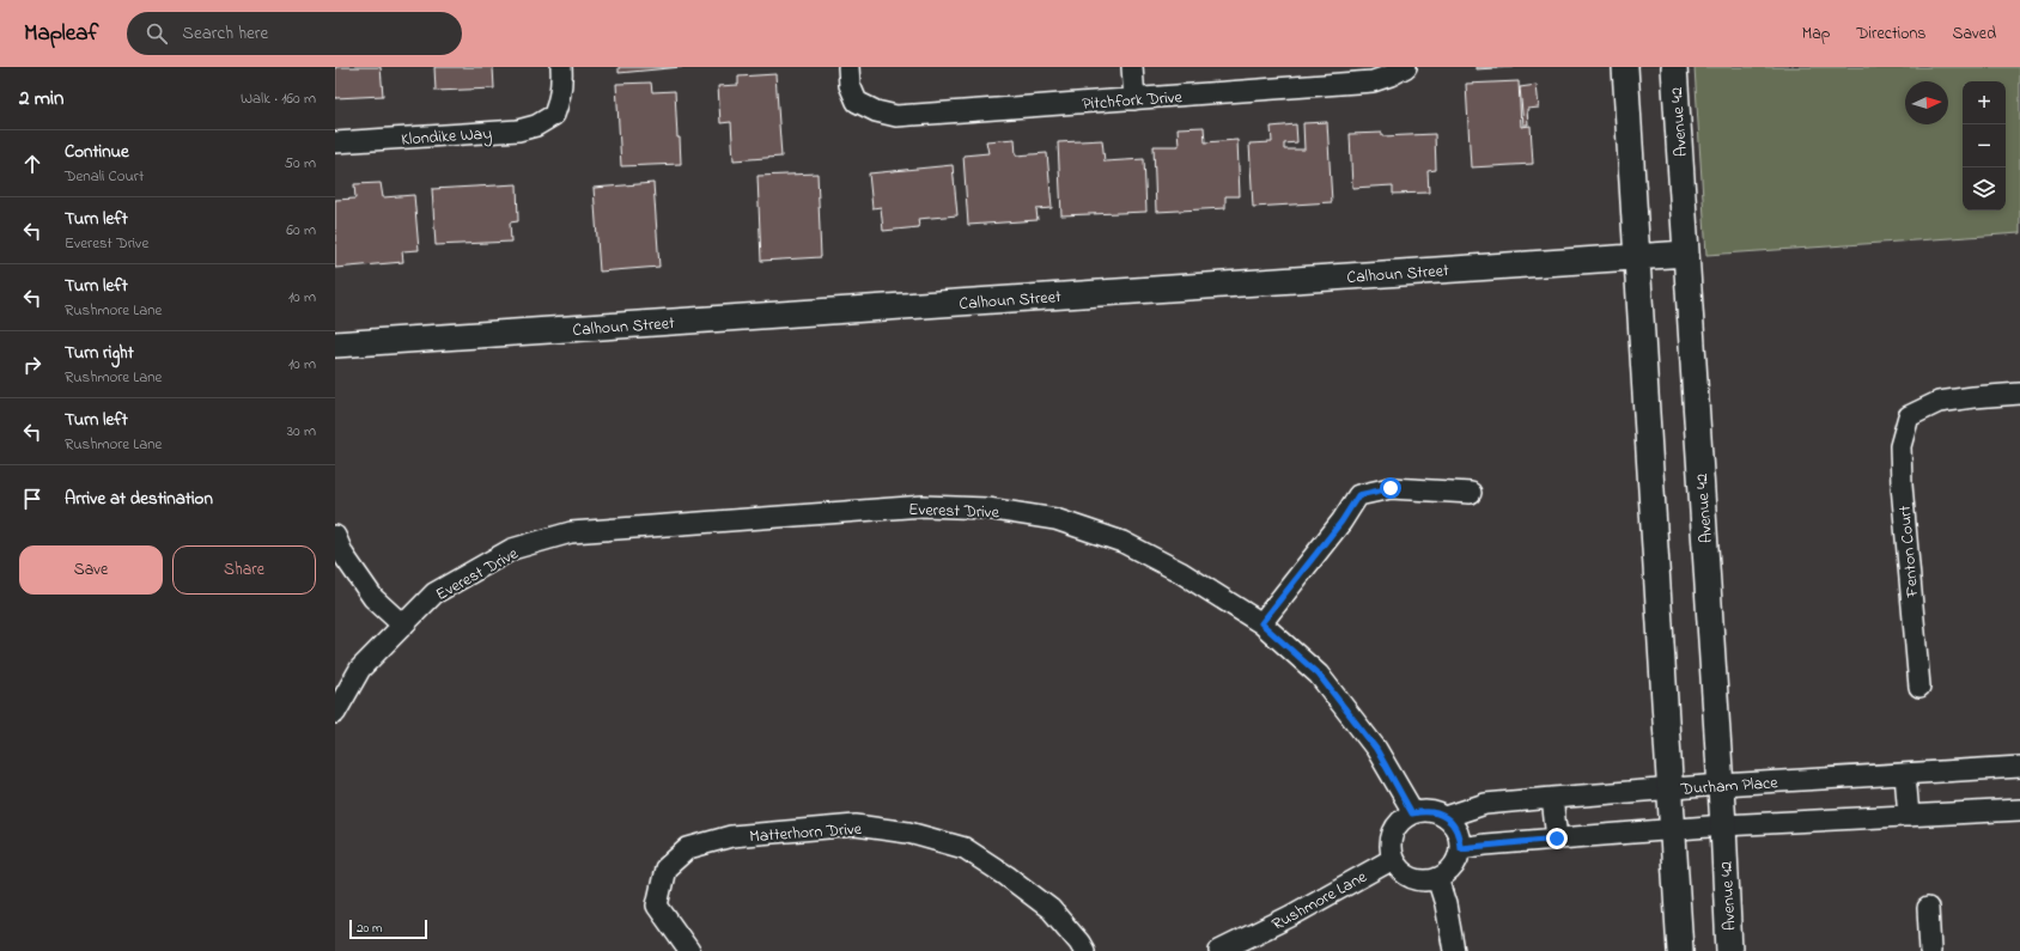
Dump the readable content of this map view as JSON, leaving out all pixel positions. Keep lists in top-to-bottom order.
{
  "streets": {
    "street": [
      "Pitchfork Drive",
      "Avenue 42",
      "Klondike Way",
      "Calhoun Street",
      "Everest Drive",
      "Fenton Court",
      "Durham Place",
      "Matterhorn Drive",
      "Rushmore Lane"
    ]
  },
  "crossings": [
    ["Avenue 42", "Calhoun Street"],
    ["Avenue 42", "Durham Place"],
    ["Everest Drive", "Durham Place"],
    ["Everest Drive", "Rushmore Lane"],
    ["Durham Place", "Rushmore Lane"]
  ],
  "scale_bar": "20 m",
  "north": "right",
  "page": {
    "header": "Mapleaf",
    "search": "Search here",
    "nav": ["Map", "Directions", "Saved"],
    "heading": ["2 min", "Walk · 160 m"],
    "map_buttons": ["+", "−"],
    "list": [
      ["Continue", "Denali Court", "50 m"],
      ["Turn left", "Everest Drive", "60 m"],
      ["Turn left", "Rushmore Lane", "10 m"],
      ["Turn right", "Rushmore Lane", "10 m"],
      ["Turn left", "Rushmore Lane", "30 m"],
      "Arrive at destination"
    ],
    "buttons": ["Save", "Share"],
    "scale": "20 m"
  }
}
